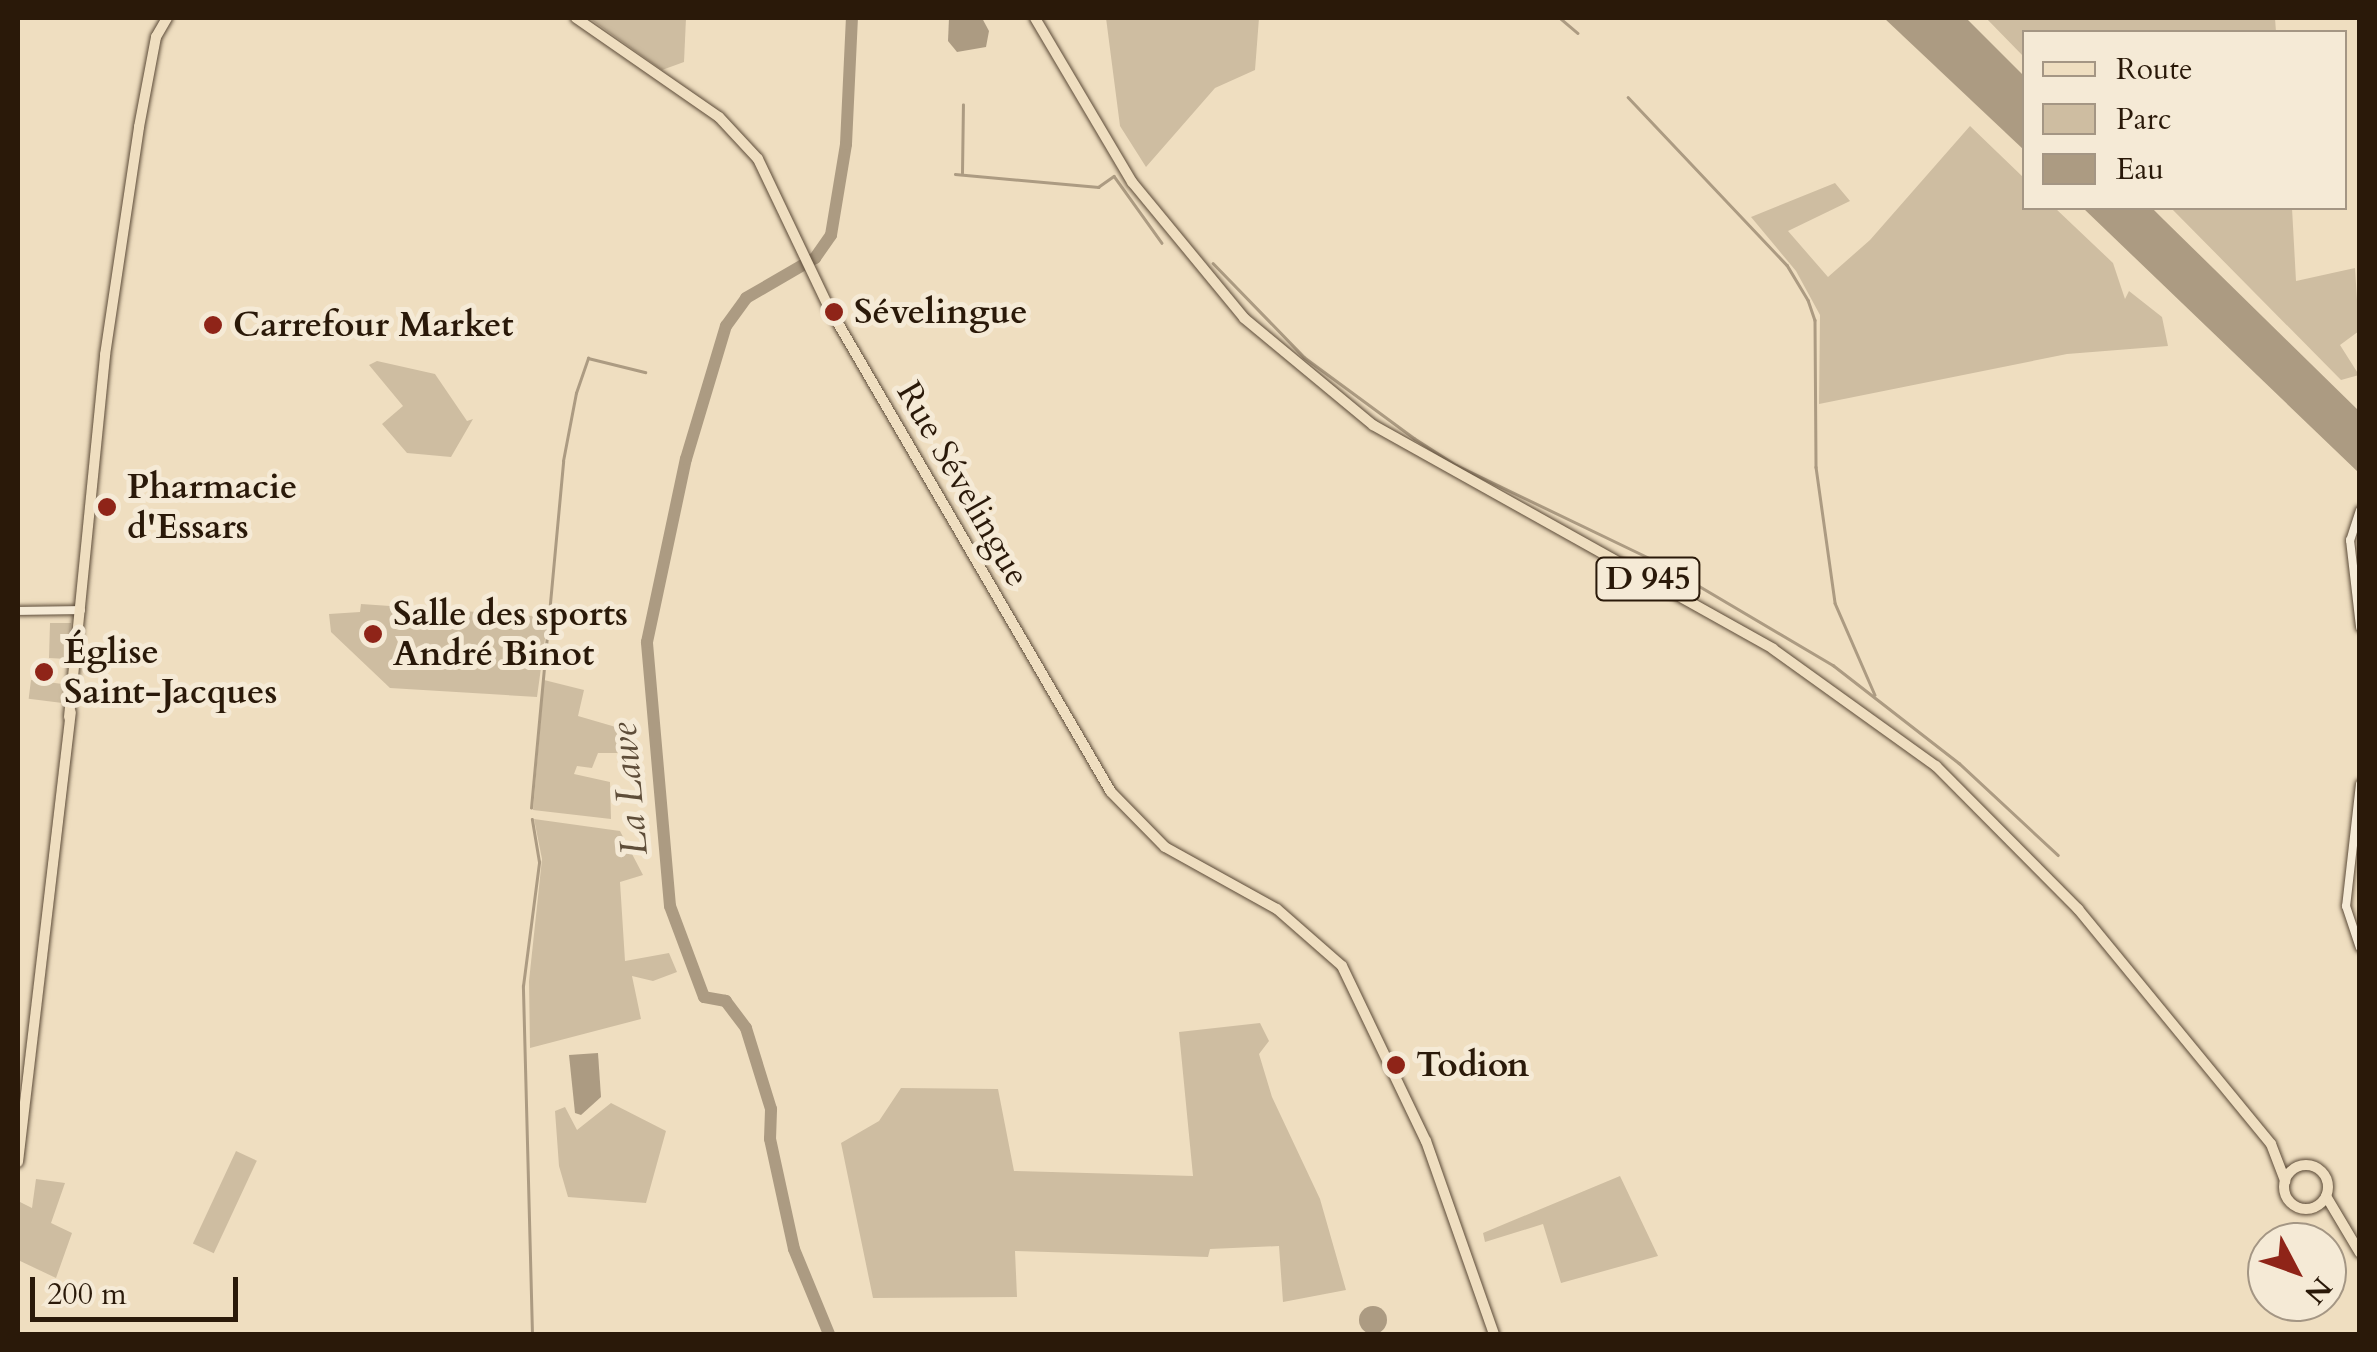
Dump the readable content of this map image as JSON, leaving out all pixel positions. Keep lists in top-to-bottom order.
{
  "streets": {
    "main road": ["Rue Sévelingue", "D 945"]
  },
  "water": ["La Lawe"],
  "places": [
    "Sévelingue",
    "Carrefour Market",
    "Pharmacie d'Essars",
    "Salle des sports André Binot",
    "Église Saint-Jacques",
    "Todion"
  ],
  "legend": ["Route", "Parc", "Eau"],
  "scale_bar": "200 m",
  "north": "bottom right"
}
